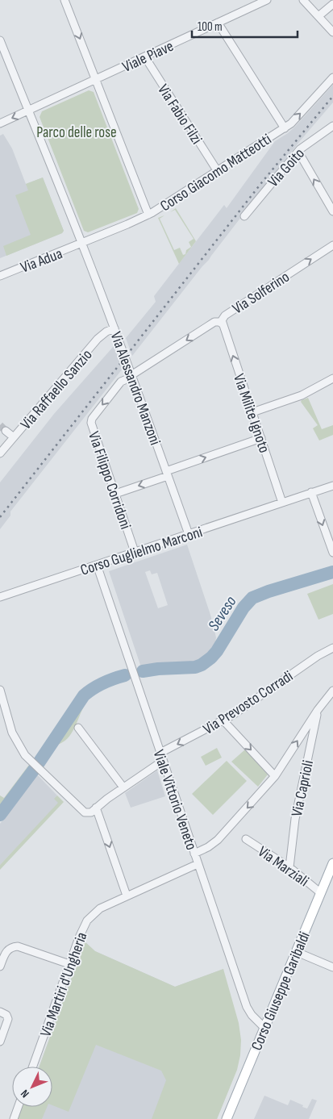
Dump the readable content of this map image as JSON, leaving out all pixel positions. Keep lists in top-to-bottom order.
{
  "streets": {
    "main road": ["Corso Giuseppe Garibaldi"],
    "street": [
      "Viale Piave",
      "Via Fabio Filzi",
      "Via Goito",
      "Corso Giacomo Matteotti",
      "Via Adua",
      "Via Solferino",
      "Via Alessandro Manzoni",
      "Via Raffaello Sanzio",
      "Via Milite Ignoto",
      "Via Filippo Corridoni",
      "Corso Guglielmo Marconi",
      "Via Prevosto Corradi",
      "Via Caprioli",
      "Viale Vittorio Veneto",
      "Via Marziali",
      "Via Martiri d'Ungheria"
    ]
  },
  "crossings": [
    ["Viale Piave", "Via Fabio Filzi"],
    ["Viale Piave", "Via Alessandro Manzoni"],
    ["Via Fabio Filzi", "Corso Giacomo Matteotti"],
    ["Corso Giacomo Matteotti", "Via Adua"],
    ["Corso Giacomo Matteotti", "Via Alessandro Manzoni"],
    ["Via Adua", "Via Alessandro Manzoni"],
    ["Via Solferino", "Via Alessandro Manzoni"],
    ["Via Solferino", "Via Milite Ignoto"],
    ["Via Solferino", "Via Filippo Corridoni"],
    ["Via Alessandro Manzoni", "Via Raffaello Sanzio"],
    ["Via Alessandro Manzoni", "Via Filippo Corridoni"],
    ["Via Alessandro Manzoni", "Corso Guglielmo Marconi"],
    ["Via Milite Ignoto", "Corso Guglielmo Marconi"],
    ["Via Filippo Corridoni", "Corso Guglielmo Marconi"],
    ["Corso Guglielmo Marconi", "Viale Vittorio Veneto"],
    ["Via Prevosto Corradi", "Viale Vittorio Veneto"],
    ["Via Caprioli", "Via Marziali"],
    ["Viale Vittorio Veneto", "Via Martiri d'Ungheria"],
    ["Viale Vittorio Veneto", "Corso Giuseppe Garibaldi"],
    ["Via Marziali", "Corso Giuseppe Garibaldi"]
  ],
  "one_way": ["Via Milite Ignoto", "Via Filippo Corridoni"],
  "water": ["Seveso"],
  "parks": ["Parco delle rose"],
  "scale_bar": "100 m",
  "north": "bottom left"
}
